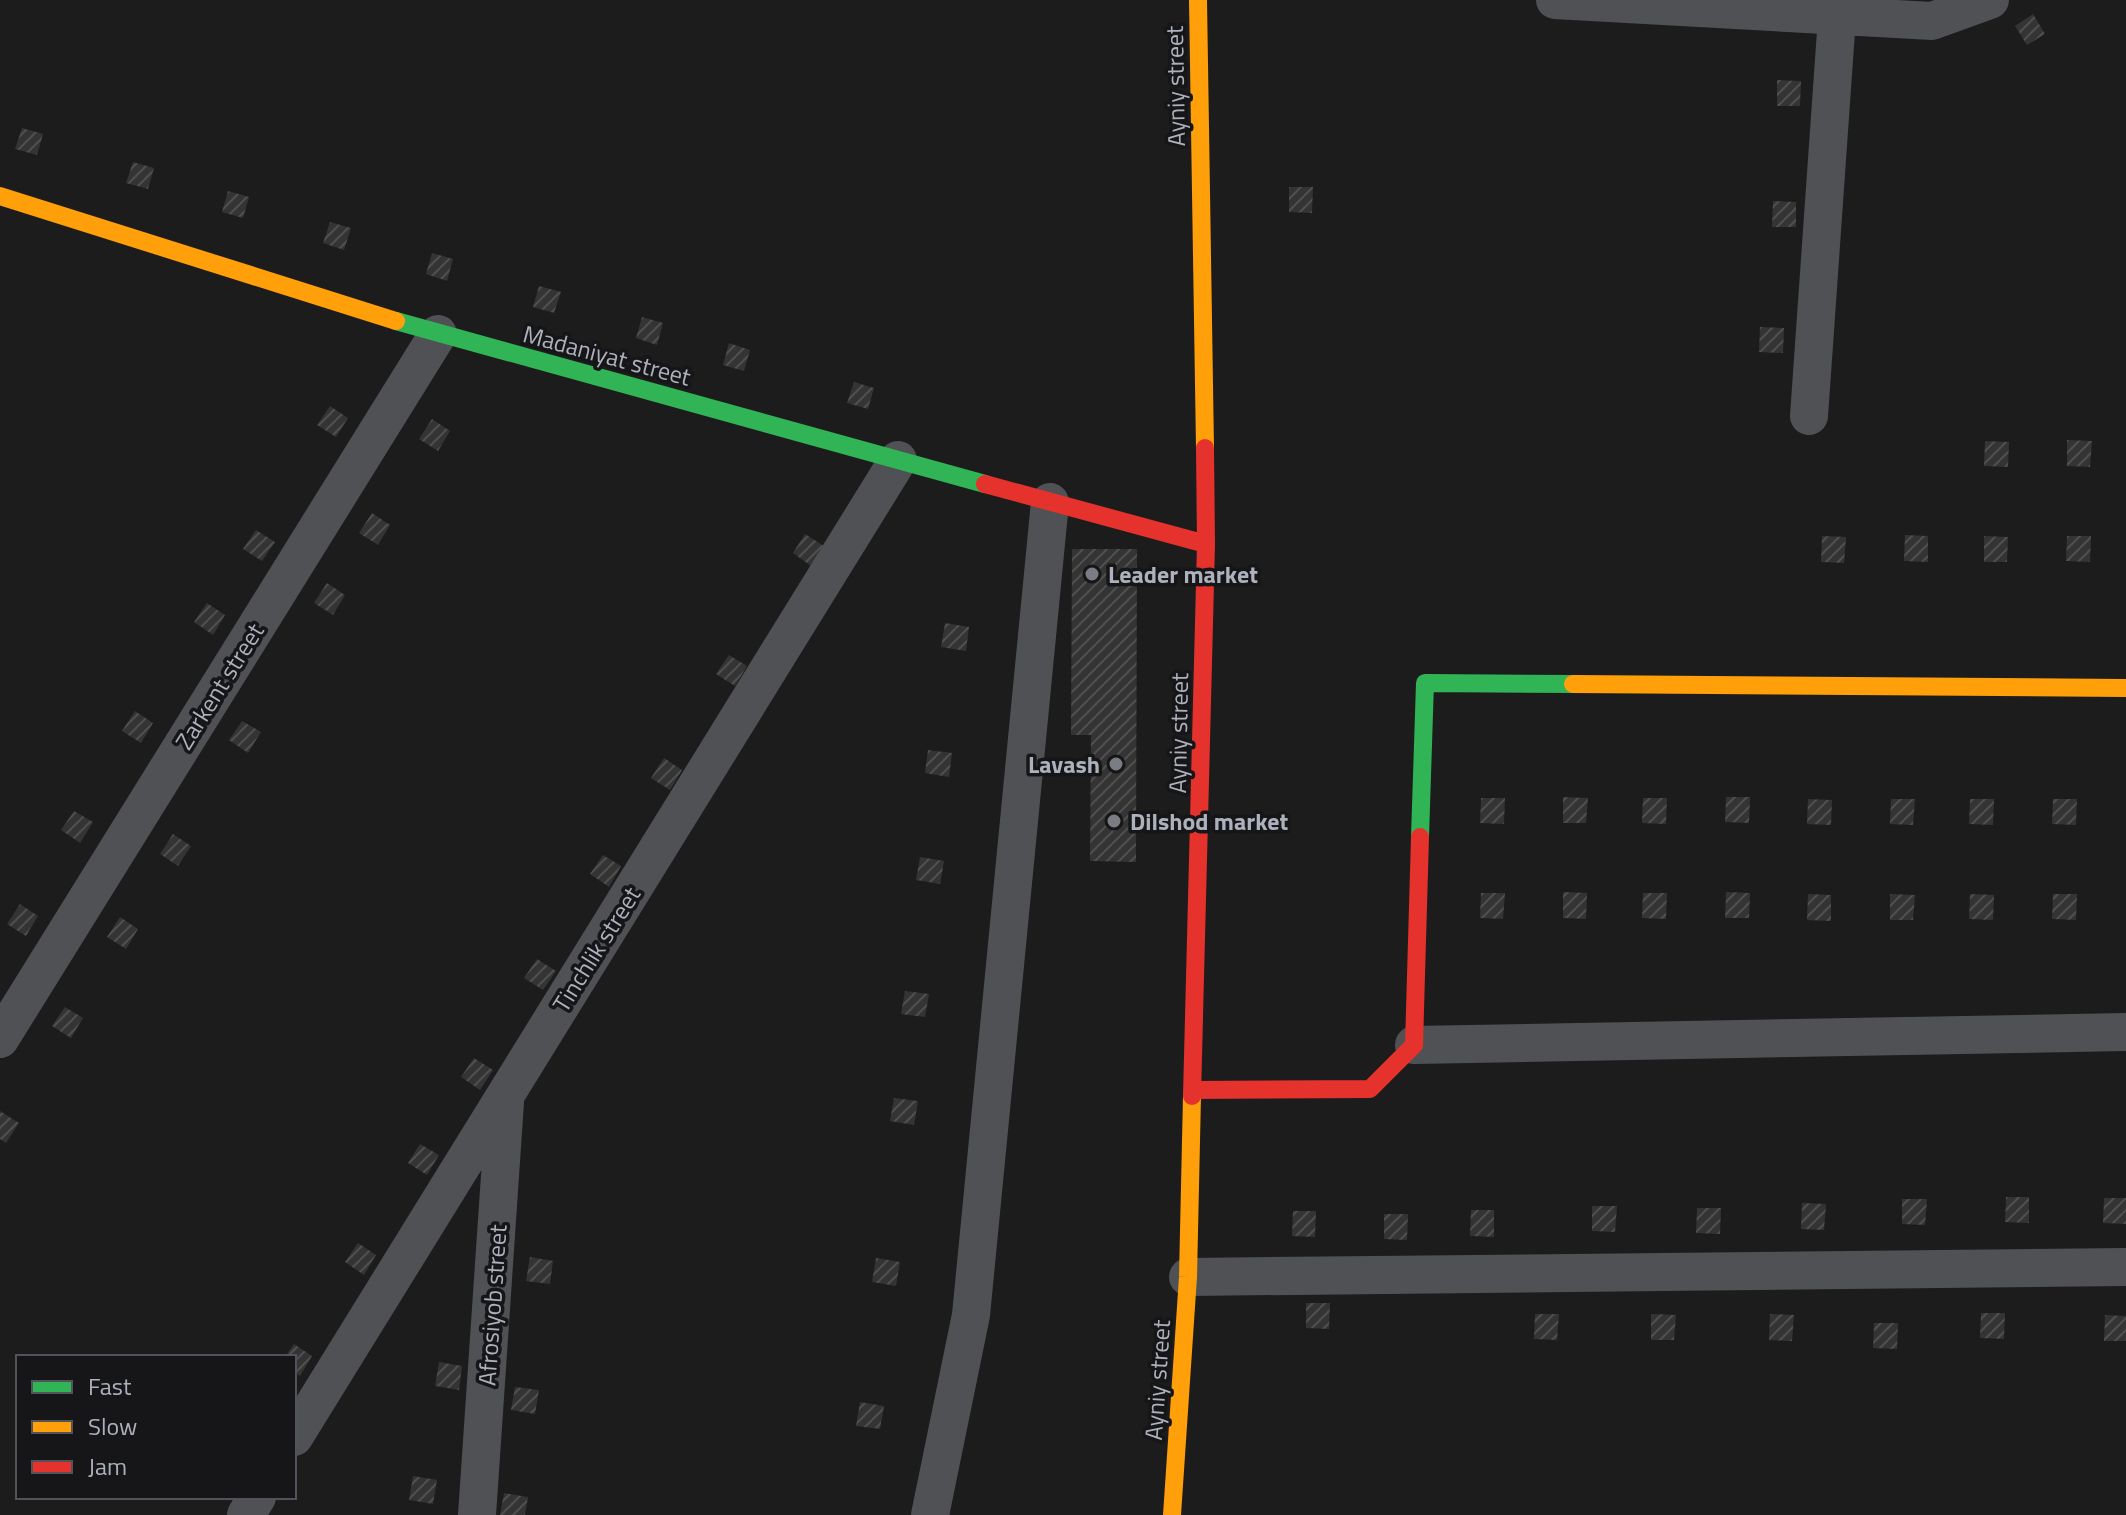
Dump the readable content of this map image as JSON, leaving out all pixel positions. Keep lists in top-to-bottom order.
{
  "streets": {
    "street": [
      "Ayniy street",
      "Madaniyat street",
      "Zarkent street",
      "Tinchlik street",
      "Afrosiyob street"
    ]
  },
  "crossings": [
    ["Ayniy street", "Madaniyat street"],
    ["Madaniyat street", "Zarkent street"],
    ["Madaniyat street", "Tinchlik street"],
    ["Tinchlik street", "Afrosiyob street"]
  ],
  "places": ["Leader market", "Lavash", "Dilshod market"],
  "legend": ["Fast", "Slow", "Jam"]
}
